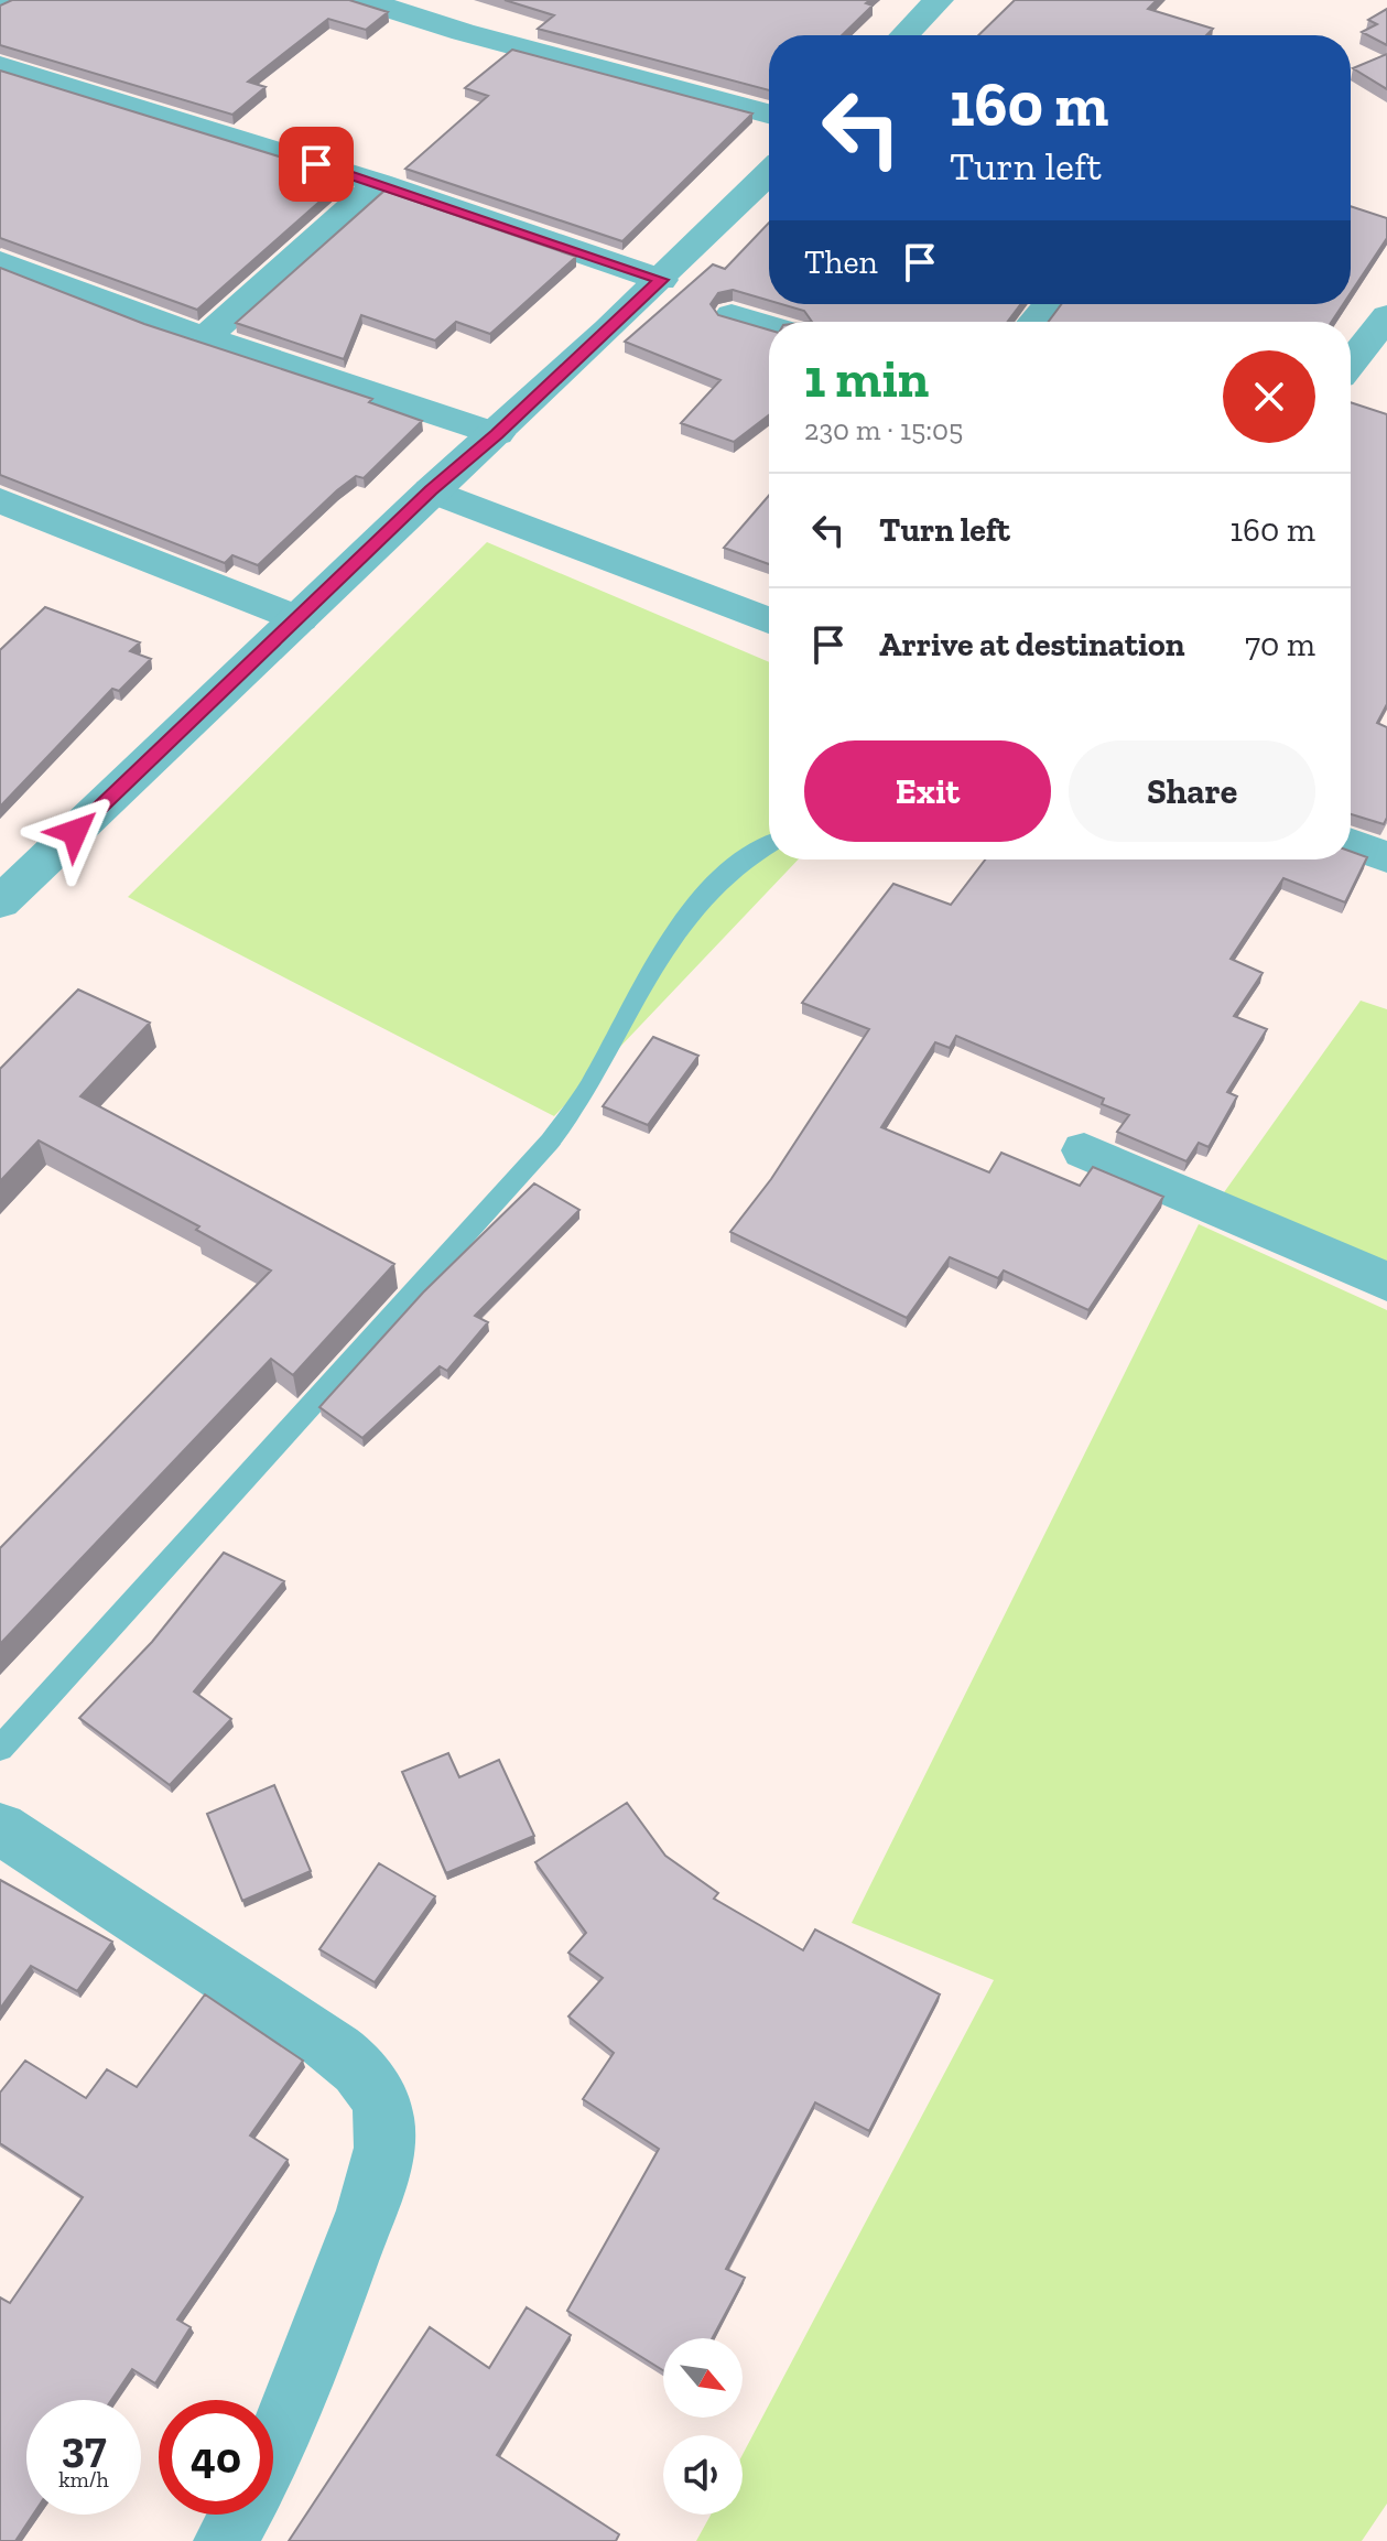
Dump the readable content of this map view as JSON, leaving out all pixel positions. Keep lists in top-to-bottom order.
{
  "north": "bottom right",
  "page": {
    "turn": ["160 m", "Turn left"],
    "then": "Then",
    "heading": ["1 min", "230 m · 15:05"],
    "list": [
      {
        "name": "Turn left",
        "value": "160 m"
      },
      {
        "name": "Arrive at destination",
        "value": "70 m"
      }
    ],
    "buttons": ["Exit", "Share"],
    "speed": "37 km/h",
    "limit": "40"
  }
}
